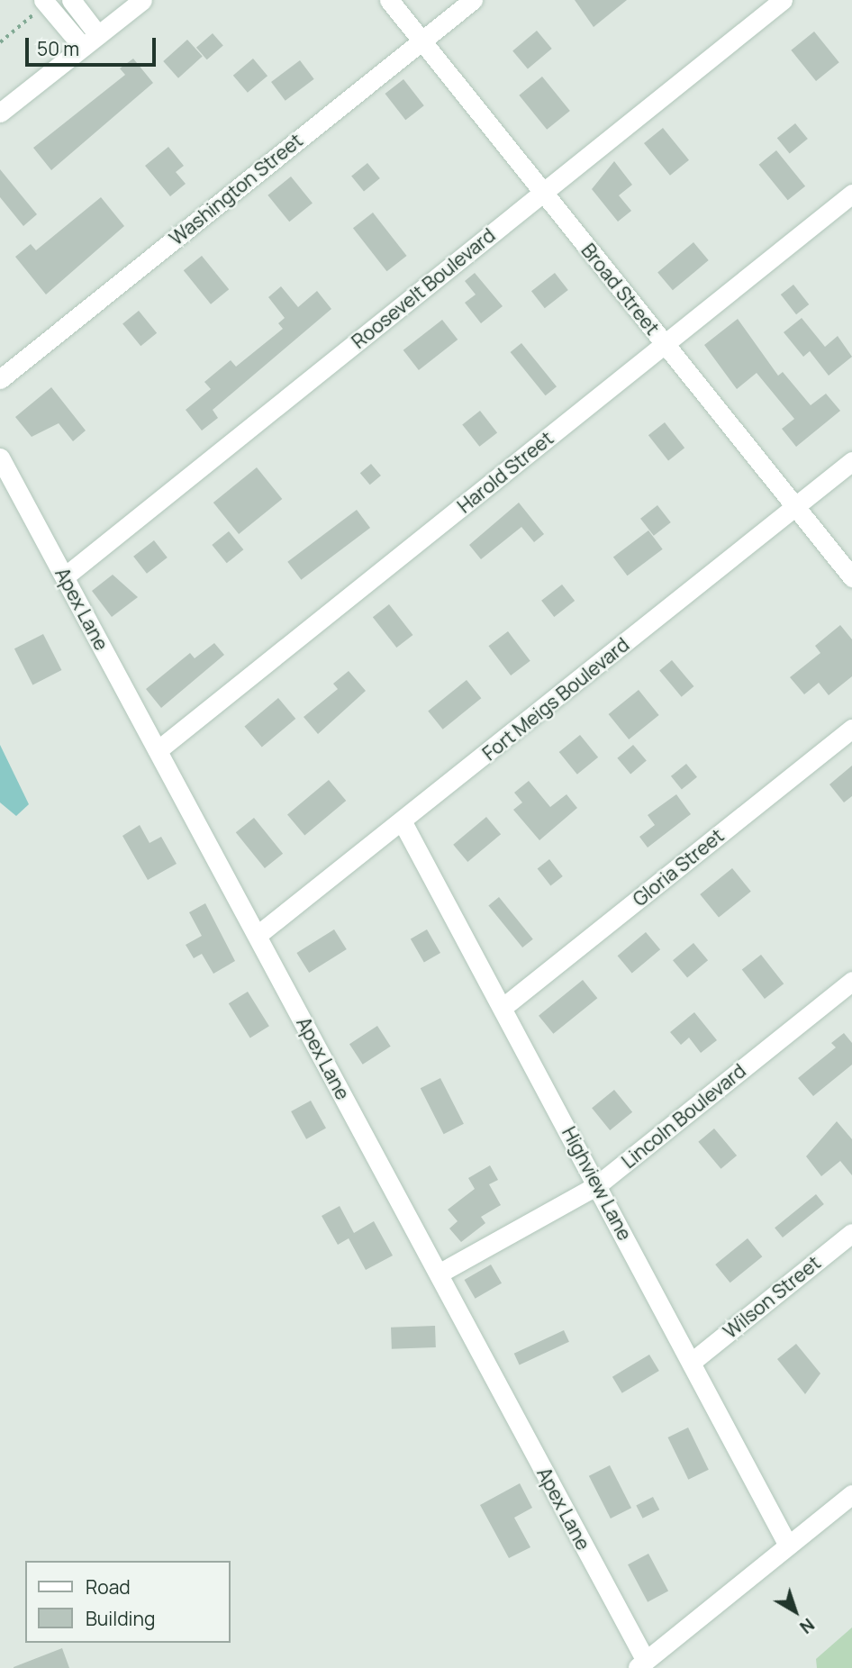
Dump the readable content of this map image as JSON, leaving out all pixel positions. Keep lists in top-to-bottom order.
{
  "streets": {
    "street": [
      "Washington Street",
      "Roosevelt Boulevard",
      "Broad Street",
      "Harold Street",
      "Apex Lane",
      "Fort Meigs Boulevard",
      "Gloria Street",
      "Lincoln Boulevard",
      "Highview Lane",
      "Wilson Street"
    ]
  },
  "crossings": [
    ["Washington Street", "Broad Street"],
    ["Roosevelt Boulevard", "Broad Street"],
    ["Roosevelt Boulevard", "Apex Lane"],
    ["Broad Street", "Harold Street"],
    ["Broad Street", "Fort Meigs Boulevard"],
    ["Harold Street", "Apex Lane"],
    ["Apex Lane", "Fort Meigs Boulevard"],
    ["Apex Lane", "Lincoln Boulevard"],
    ["Fort Meigs Boulevard", "Highview Lane"],
    ["Gloria Street", "Highview Lane"],
    ["Lincoln Boulevard", "Highview Lane"],
    ["Highview Lane", "Wilson Street"]
  ],
  "legend": ["Road", "Building"],
  "scale_bar": "50 m",
  "north": "bottom right"
}
